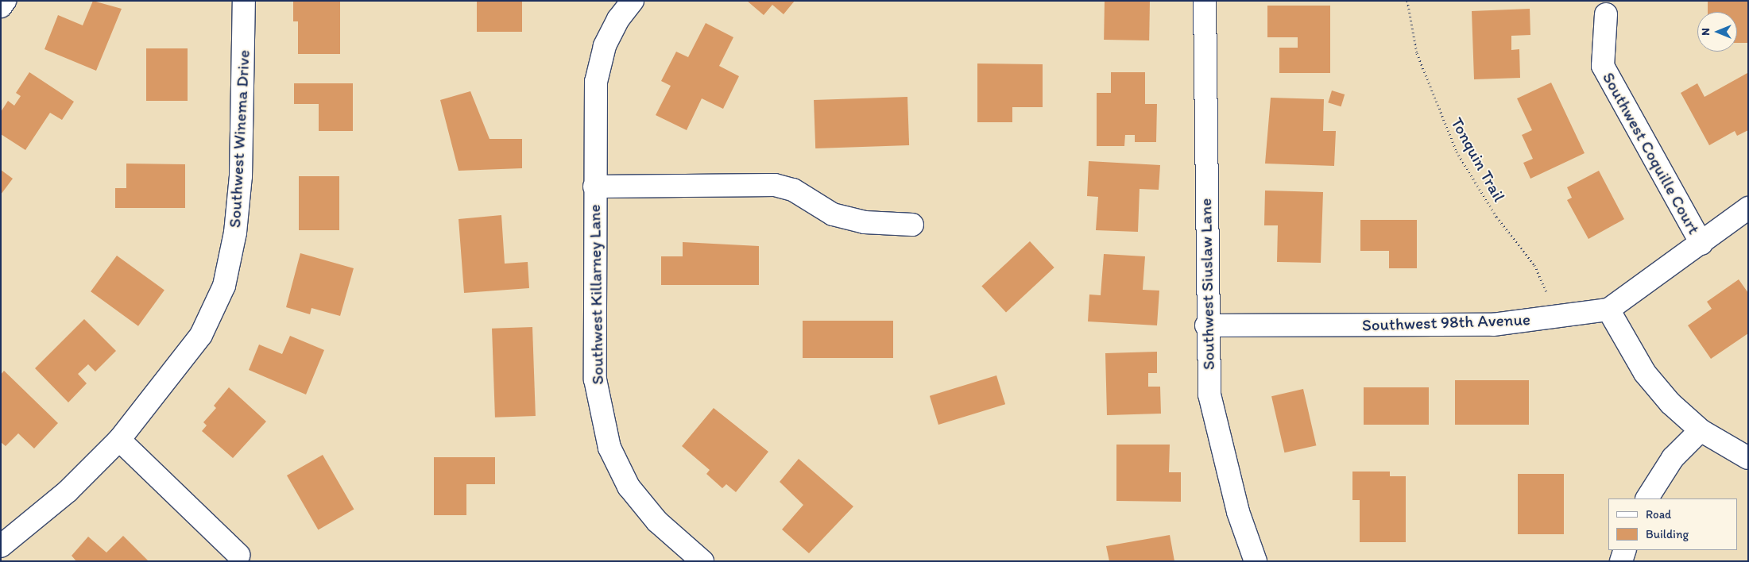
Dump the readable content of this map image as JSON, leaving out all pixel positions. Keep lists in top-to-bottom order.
{
  "streets": {
    "street": [
      "Southwest Winema Drive",
      "Southwest Coquille Court",
      "Southwest Siuslaw Lane",
      "Southwest Killarney Lane",
      "Southwest 98th Avenue"
    ],
    "path": ["Tonquin Trail"]
  },
  "crossings": [
    ["Southwest Coquille Court", "Southwest 98th Avenue"],
    ["Tonquin Trail", "Southwest 98th Avenue"],
    ["Southwest Siuslaw Lane", "Southwest 98th Avenue"]
  ],
  "legend": ["Road", "Building"],
  "north": "left"
}
